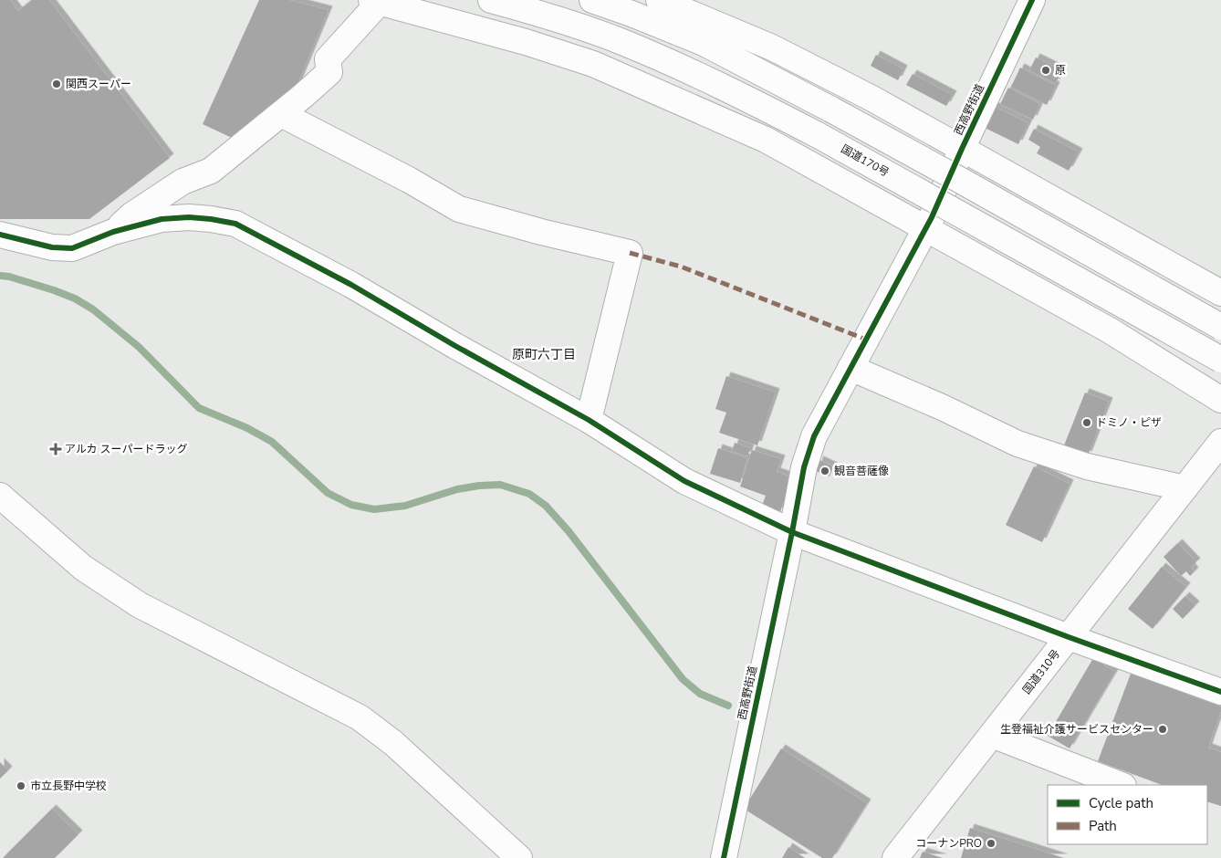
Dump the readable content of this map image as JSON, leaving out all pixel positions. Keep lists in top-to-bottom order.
{
  "streets": {
    "main road": ["西高野街道", "国道170号", "国道310号"]
  },
  "districts": ["原町六丁目"],
  "places": {
    "other": [
      "原",
      "関西スーパー",
      "ドミノ・ピザ",
      "観音菩薩像",
      "生登福祉介護サービスセンター",
      "市立長野中学校",
      "コーナンPRO"
    ],
    "health": ["アルカ スーパードラッグ"]
  },
  "legend": ["Cycle path", "Path"]
}
